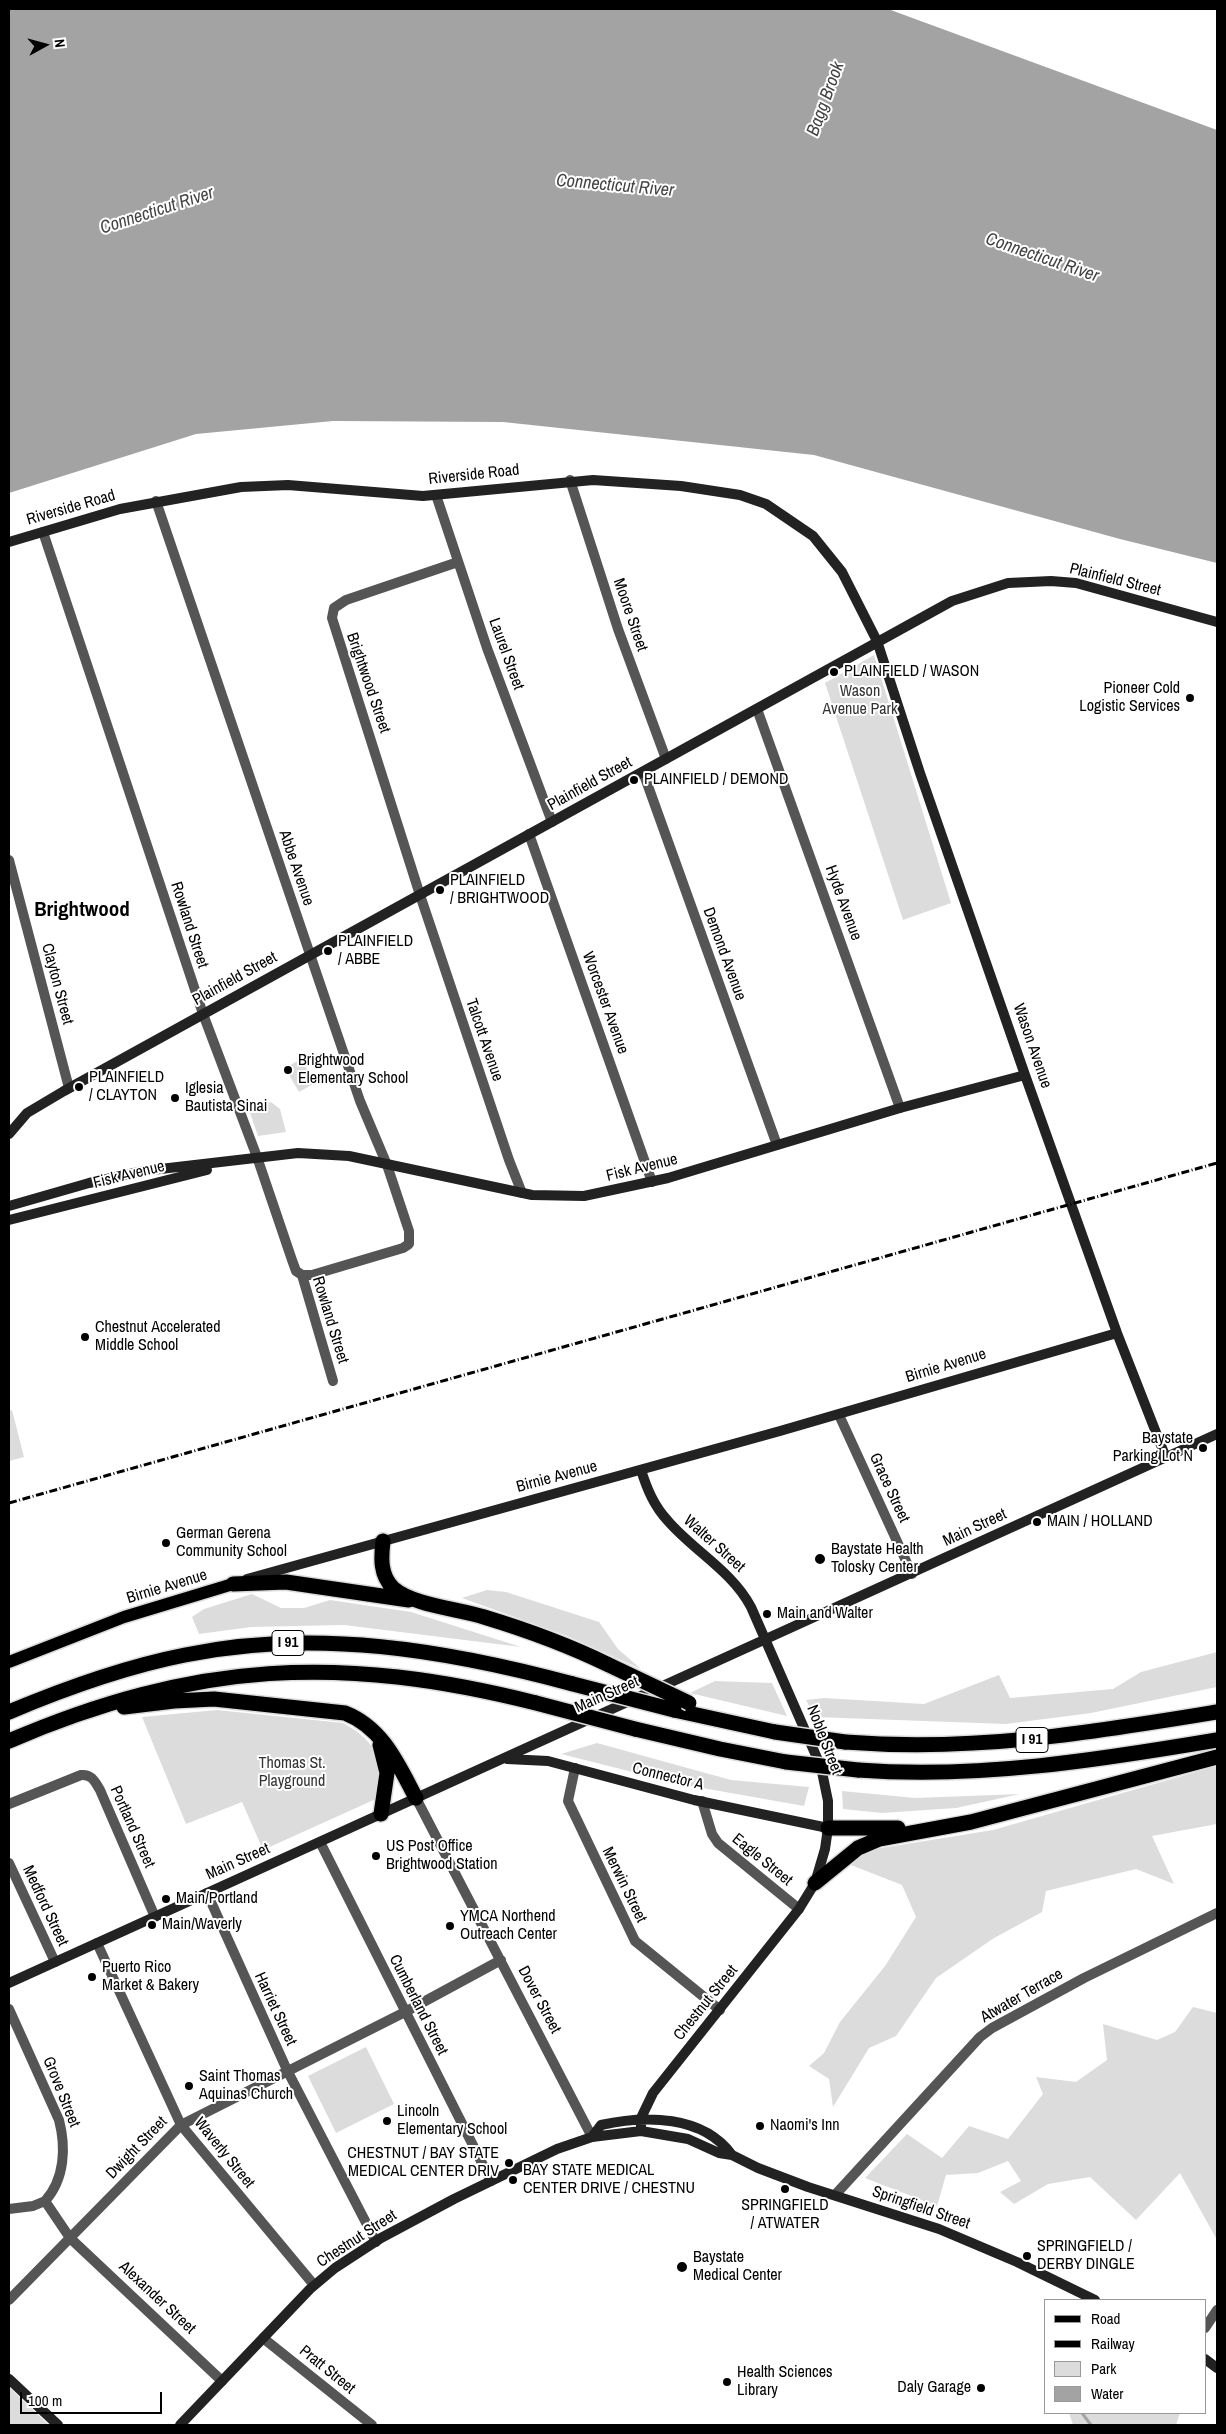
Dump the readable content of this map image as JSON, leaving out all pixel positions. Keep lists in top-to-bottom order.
{
  "streets": {
    "highway": ["I 91"],
    "main road": [
      "Riverside Road",
      "Plainfield Street",
      "Wason Avenue",
      "Fisk Avenue",
      "Birnie Avenue",
      "Main Street",
      "Walter Street",
      "Noble Street",
      "Connector A",
      "Chestnut Street",
      "Springfield Street"
    ],
    "street": [
      "Moore Street",
      "Laurel Street",
      "Brightwood Street",
      "Abbe Avenue",
      "Hyde Avenue",
      "Rowland Street",
      "Demond Avenue",
      "Clayton Street",
      "Worcester Avenue",
      "Talcott Avenue",
      "Grace Street",
      "Portland Street",
      "Eagle Street",
      "Merwin Street",
      "Medford Street",
      "Atwater Terrace",
      "Dover Street",
      "Cumberland Street",
      "Harriet Street",
      "Grove Street",
      "Dwight Street",
      "Waverly Street",
      "Alexander Street",
      "Pratt Street"
    ]
  },
  "crossings": [
    ["Riverside Road", "Plainfield Street"],
    ["Riverside Road", "Moore Street"],
    ["Riverside Road", "Laurel Street"],
    ["Riverside Road", "Abbe Avenue"],
    ["Riverside Road", "Rowland Street"],
    ["Riverside Road", "Wason Avenue"],
    ["Plainfield Street", "Moore Street"],
    ["Plainfield Street", "Laurel Street"],
    ["Plainfield Street", "Brightwood Street"],
    ["Plainfield Street", "Abbe Avenue"],
    ["Plainfield Street", "Hyde Avenue"],
    ["Plainfield Street", "Rowland Street"],
    ["Plainfield Street", "Demond Avenue"],
    ["Plainfield Street", "Clayton Street"],
    ["Plainfield Street", "Worcester Avenue"],
    ["Plainfield Street", "Talcott Avenue"],
    ["Plainfield Street", "Wason Avenue"],
    ["Laurel Street", "Brightwood Street"],
    ["Brightwood Street", "Talcott Avenue"],
    ["Abbe Avenue", "Rowland Street"],
    ["Abbe Avenue", "Fisk Avenue"],
    ["Hyde Avenue", "Fisk Avenue"],
    ["Rowland Street", "Fisk Avenue"],
    ["Demond Avenue", "Fisk Avenue"],
    ["Worcester Avenue", "Fisk Avenue"],
    ["Talcott Avenue", "Fisk Avenue"],
    ["Wason Avenue", "Fisk Avenue"],
    ["Wason Avenue", "Birnie Avenue"],
    ["Wason Avenue", "Main Street"],
    ["Birnie Avenue", "Grace Street"],
    ["Birnie Avenue", "Walter Street"],
    ["Grace Street", "Main Street"],
    ["Main Street", "Walter Street"],
    ["Main Street", "Noble Street"],
    ["Main Street", "Connector A"],
    ["Main Street", "Portland Street"],
    ["Main Street", "Medford Street"],
    ["Main Street", "Dover Street"],
    ["Main Street", "Cumberland Street"],
    ["Main Street", "Harriet Street"],
    ["Main Street", "Waverly Street"],
    ["Walter Street", "Noble Street"],
    ["Noble Street", "Connector A"],
    ["Noble Street", "Eagle Street"],
    ["Noble Street", "Chestnut Street"],
    ["Connector A", "Eagle Street"],
    ["Connector A", "Merwin Street"],
    ["Eagle Street", "Chestnut Street"],
    ["Merwin Street", "Chestnut Street"],
    ["Atwater Terrace", "Springfield Street"],
    ["Dover Street", "Chestnut Street"],
    ["Dover Street", "Dwight Street"],
    ["Chestnut Street", "Cumberland Street"],
    ["Chestnut Street", "Harriet Street"],
    ["Chestnut Street", "Waverly Street"],
    ["Chestnut Street", "Springfield Street"],
    ["Chestnut Street", "Alexander Street"],
    ["Chestnut Street", "Pratt Street"],
    ["Cumberland Street", "Dwight Street"],
    ["Harriet Street", "Dwight Street"],
    ["Dwight Street", "Waverly Street"],
    ["Dwight Street", "Alexander Street"]
  ],
  "districts": ["Brightwood"],
  "water": ["Bagg Brook", "Connecticut River"],
  "parks": ["Wason Avenue Park", "Thomas St. Playground"],
  "places": [
    "PLAINFIELD / WASON",
    "Pioneer Cold Logistic Services",
    "PLAINFIELD / DEMOND",
    "PLAINFIELD / BRIGHTWOOD",
    "PLAINFIELD / ABBE",
    "Brightwood Elementary School",
    "PLAINFIELD / CLAYTON",
    "Iglesia Bautista Sinai",
    "Chestnut Accelerated Middle School",
    "Baystate Parking Lot N",
    "MAIN / HOLLAND",
    "German Gerena Community School",
    "Baystate Health Tolosky Center",
    "Main and Walter",
    "US Post Office Brightwood Station",
    "Main/Portland",
    "Main/Waverly",
    "YMCA Northend Outreach Center",
    "Puerto Rico Market & Bakery",
    "Saint Thomas Aquinas Church",
    "Lincoln Elementary School",
    "Naomi's Inn",
    "CHESTNUT / BAY STATE MEDICAL CENTER DRIV",
    "BAY STATE MEDICAL CENTER DRIVE / CHESTNU",
    "SPRINGFIELD / ATWATER",
    "SPRINGFIELD / DERBY DINGLE",
    "Baystate Medical Center",
    "Health Sciences Library",
    "Daly Garage"
  ],
  "legend": [
    "Road",
    "Railway",
    "Park",
    "Water"
  ],
  "scale_bar": "100 m",
  "north": "right"
}
